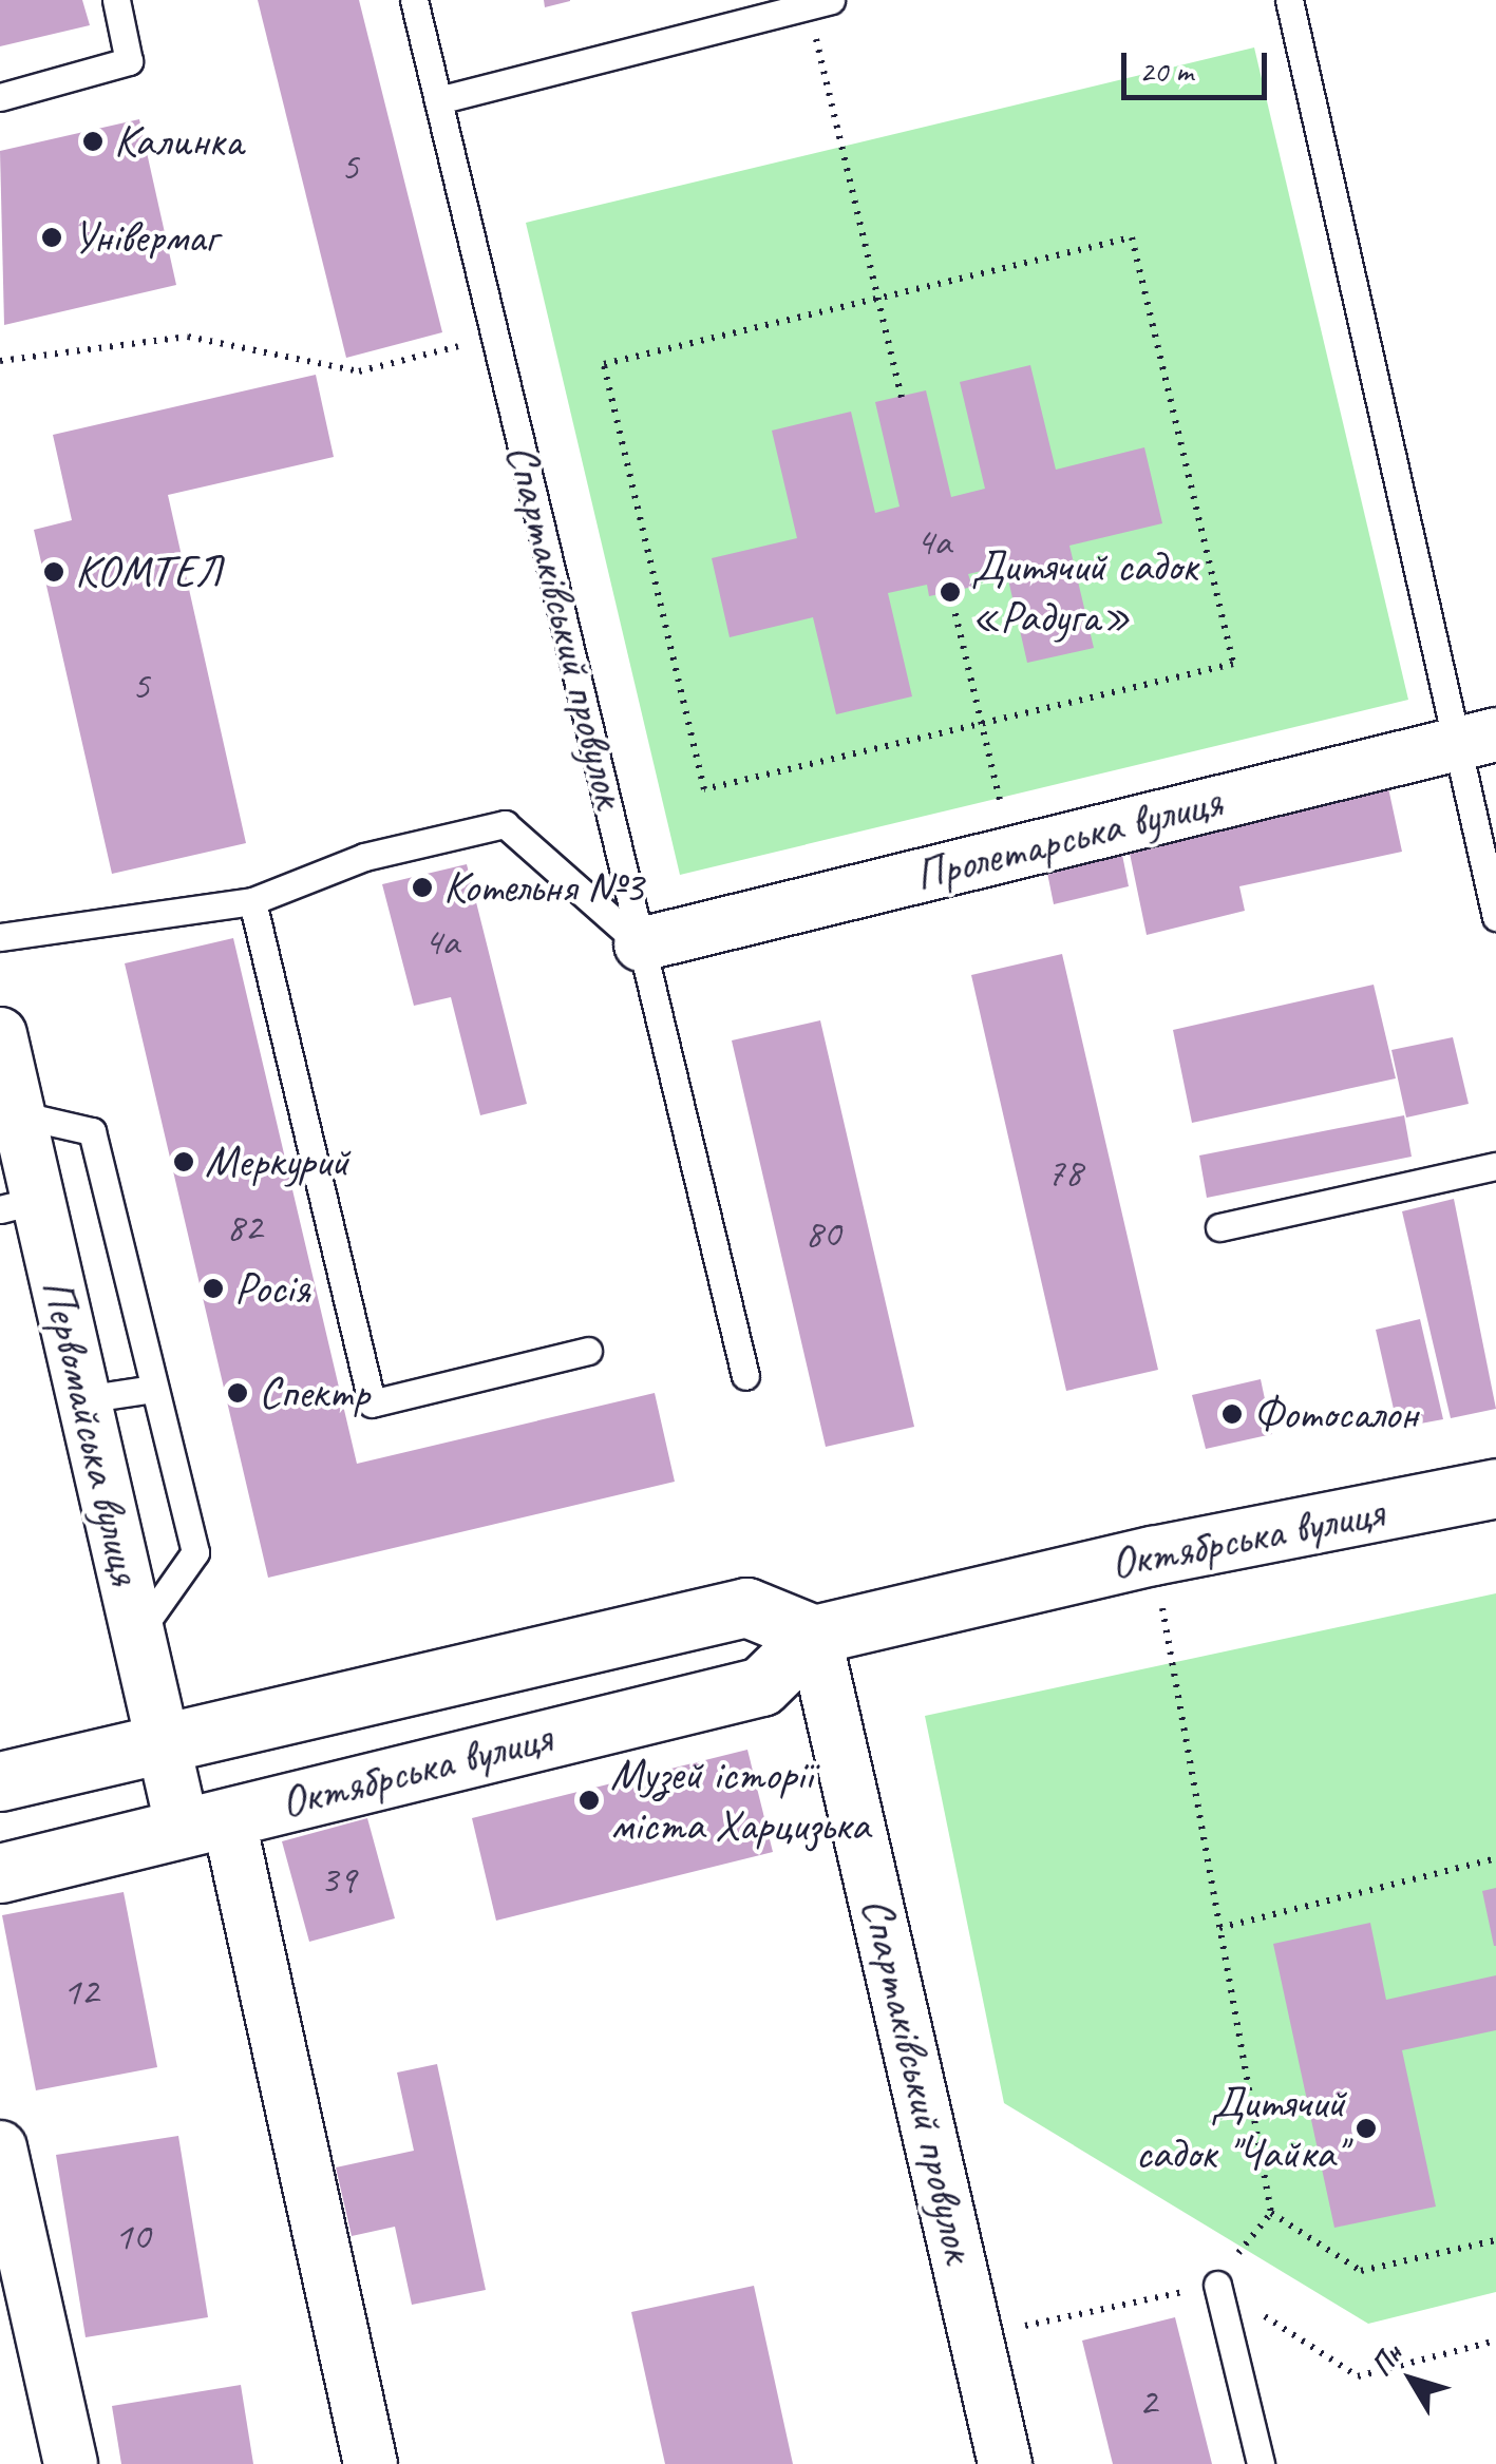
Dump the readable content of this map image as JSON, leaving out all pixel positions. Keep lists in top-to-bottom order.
{
  "streets": {
    "main road": ["Октябрська вулиця"],
    "street": ["Спартаківський провулок", "Пролетарська вулиця", "Первомайська вулиця"]
  },
  "crossings": [
    ["Спартаківський провулок", "Пролетарська вулиця"],
    ["Спартаківський провулок", "Октябрська вулиця"],
    ["Первомайська вулиця", "Октябрська вулиця"]
  ],
  "places": [
    "Калинка",
    "Універмаг",
    "КОМТЕЛ",
    "Дитячий садок «Радуга»",
    "Котельня №3",
    "Меркурий",
    "Росія",
    "Спектр",
    "Фотосалон",
    "Музей історії міста Харцизька",
    "Дитячий садок \"Чайка\""
  ],
  "house_numbers": [
    "5",
    "4а",
    "5",
    "4а",
    "78",
    "82",
    "80",
    "39",
    "12",
    "10",
    "2"
  ],
  "scale_bar": "20 m",
  "north": "top left"
}
